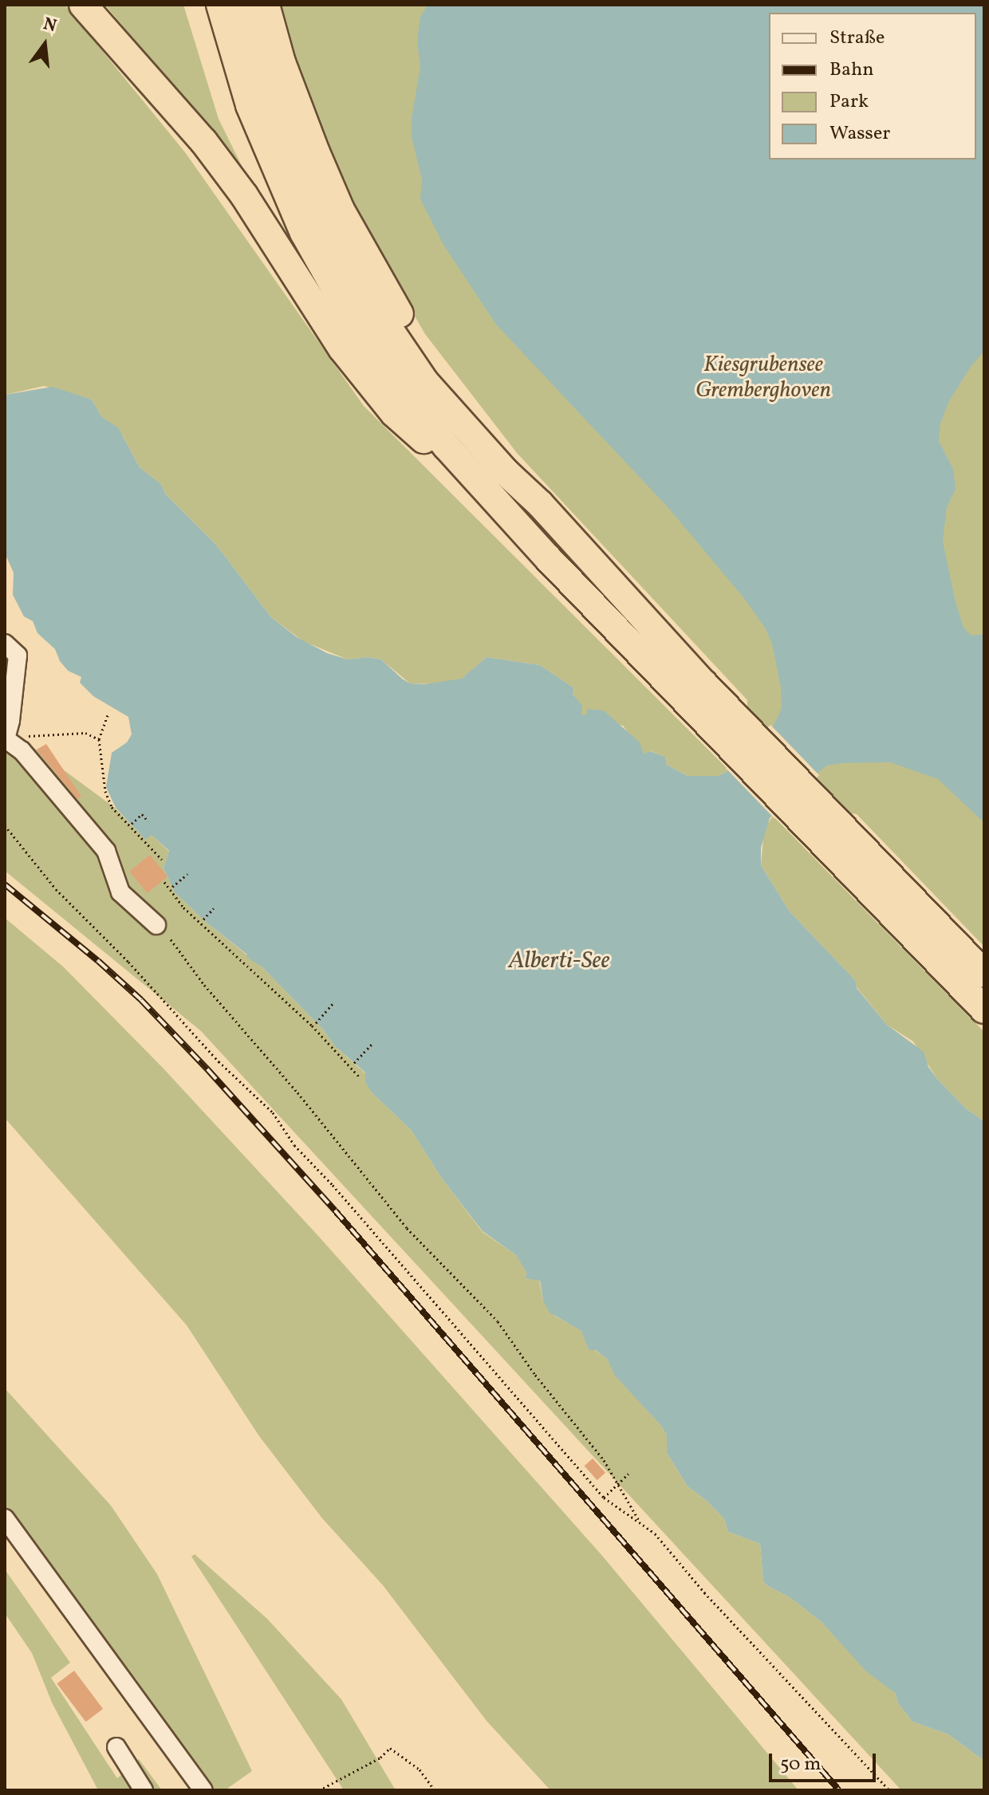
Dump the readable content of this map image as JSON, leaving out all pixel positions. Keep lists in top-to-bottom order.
{
  "water": ["Alberti-See"],
  "parks": ["Kiesgrubensee Gremberghoven"],
  "legend": [
    "Straße",
    "Bahn",
    "Park",
    "Wasser"
  ],
  "scale_bar": "50 m",
  "north": "top"
}
